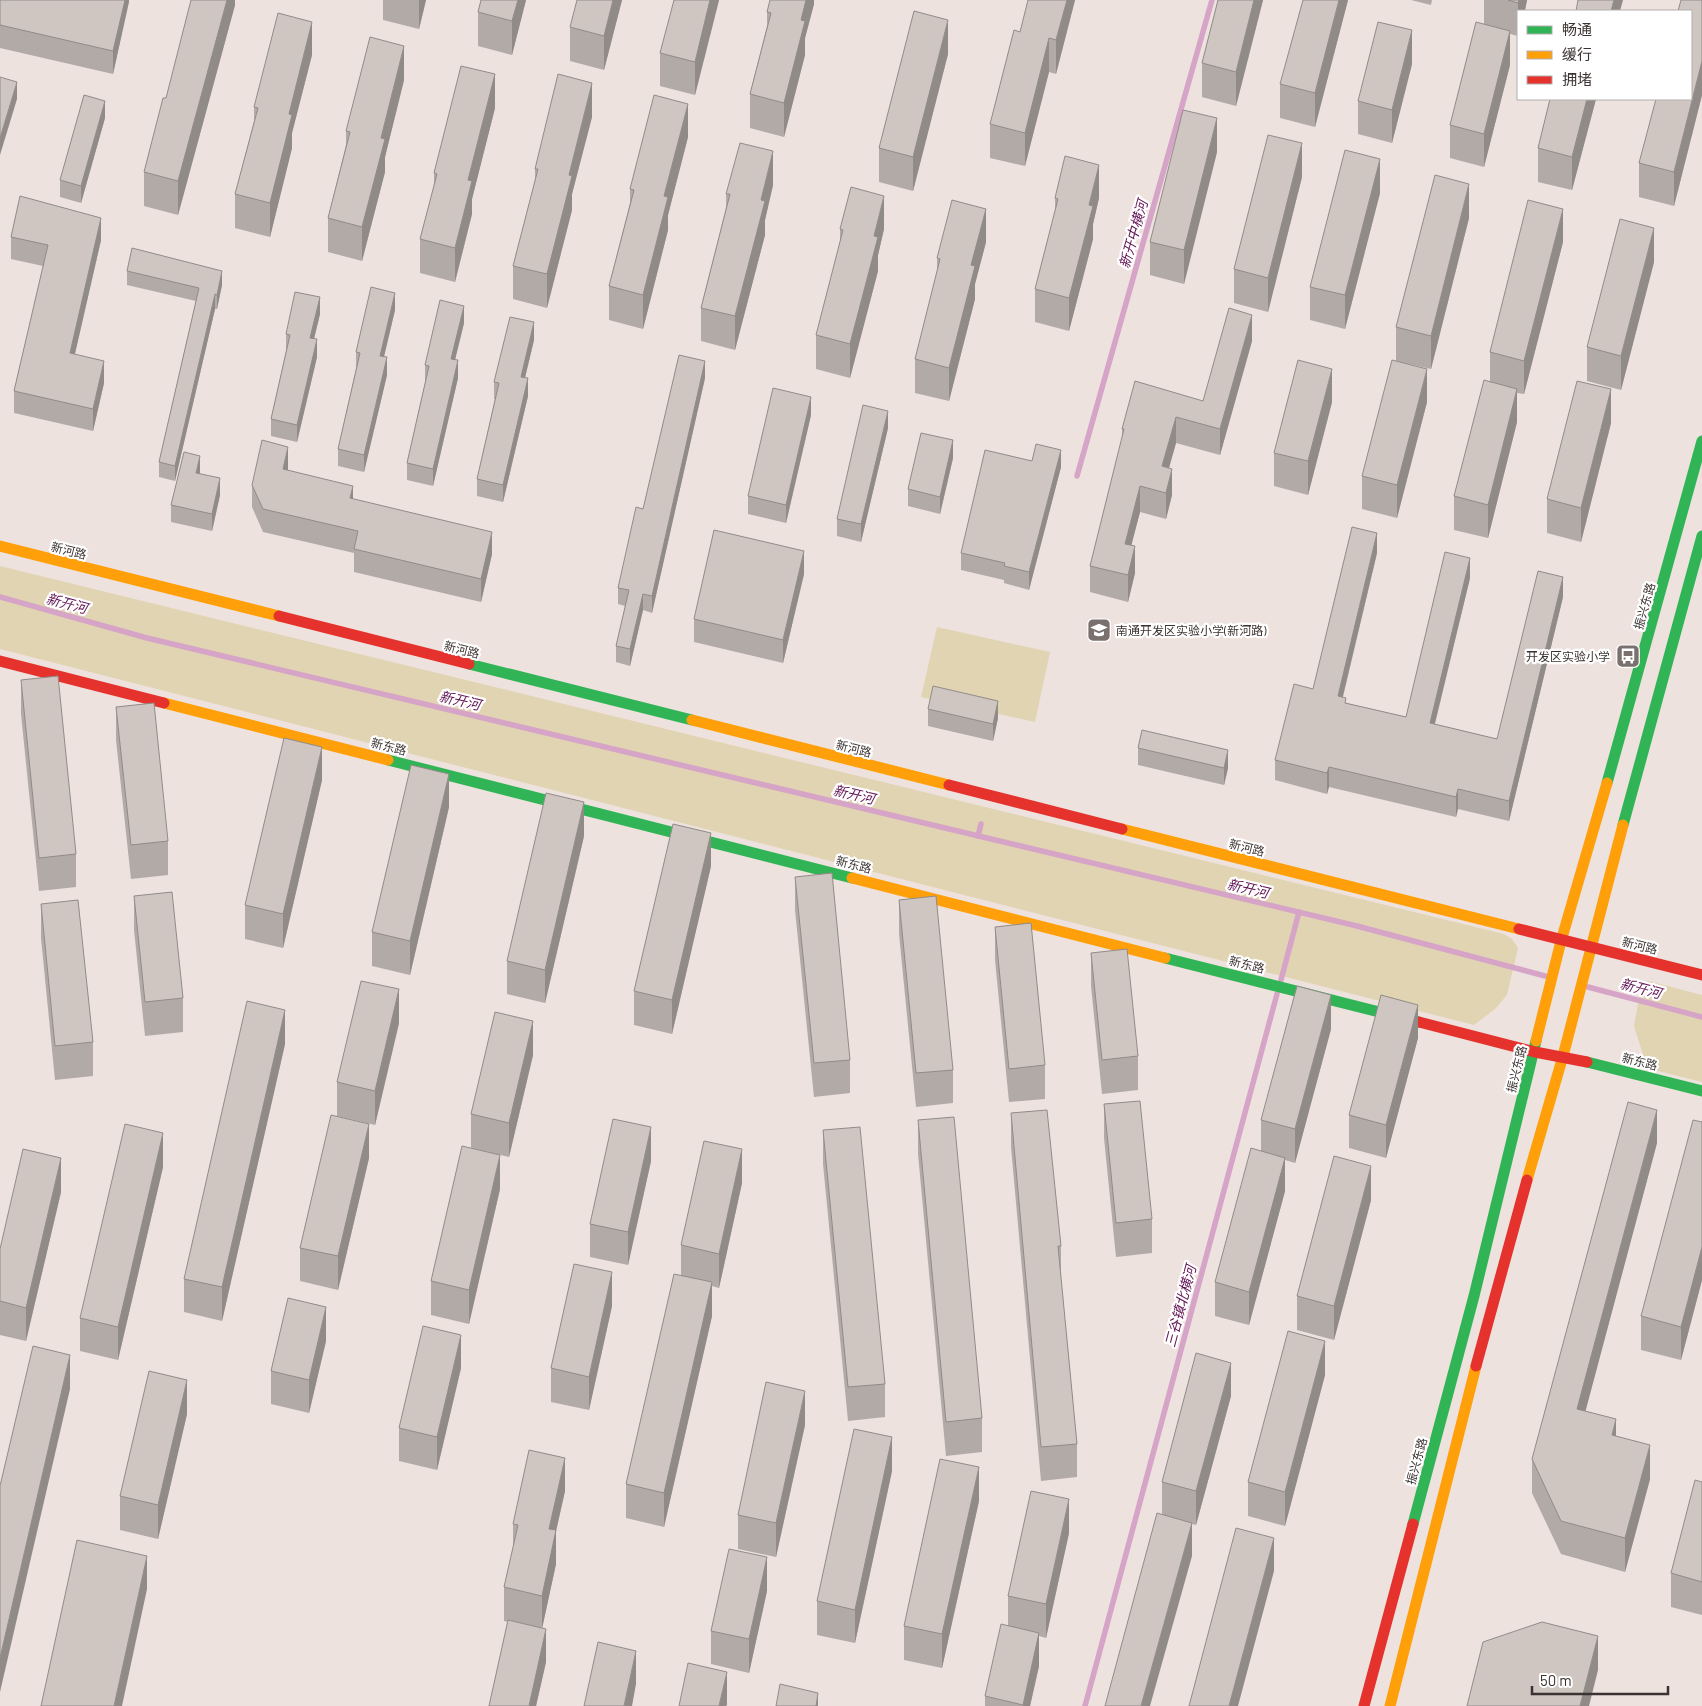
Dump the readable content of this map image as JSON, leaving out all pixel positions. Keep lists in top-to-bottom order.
{
  "streets": {
    "street": ["新河路", "振兴东路", "新东路"]
  },
  "crossings": [
    ["新河路", "振兴东路"],
    ["振兴东路", "新东路"]
  ],
  "water": ["新开中横河", "新开河", "三谷镇北横河"],
  "places": {
    "school or university": ["南通开发区实验小学(新河路)"],
    "bus stop": ["开发区实验小学"]
  },
  "legend": ["畅通", "缓行", "拥堵"],
  "scale_bar": "50 m"
}
